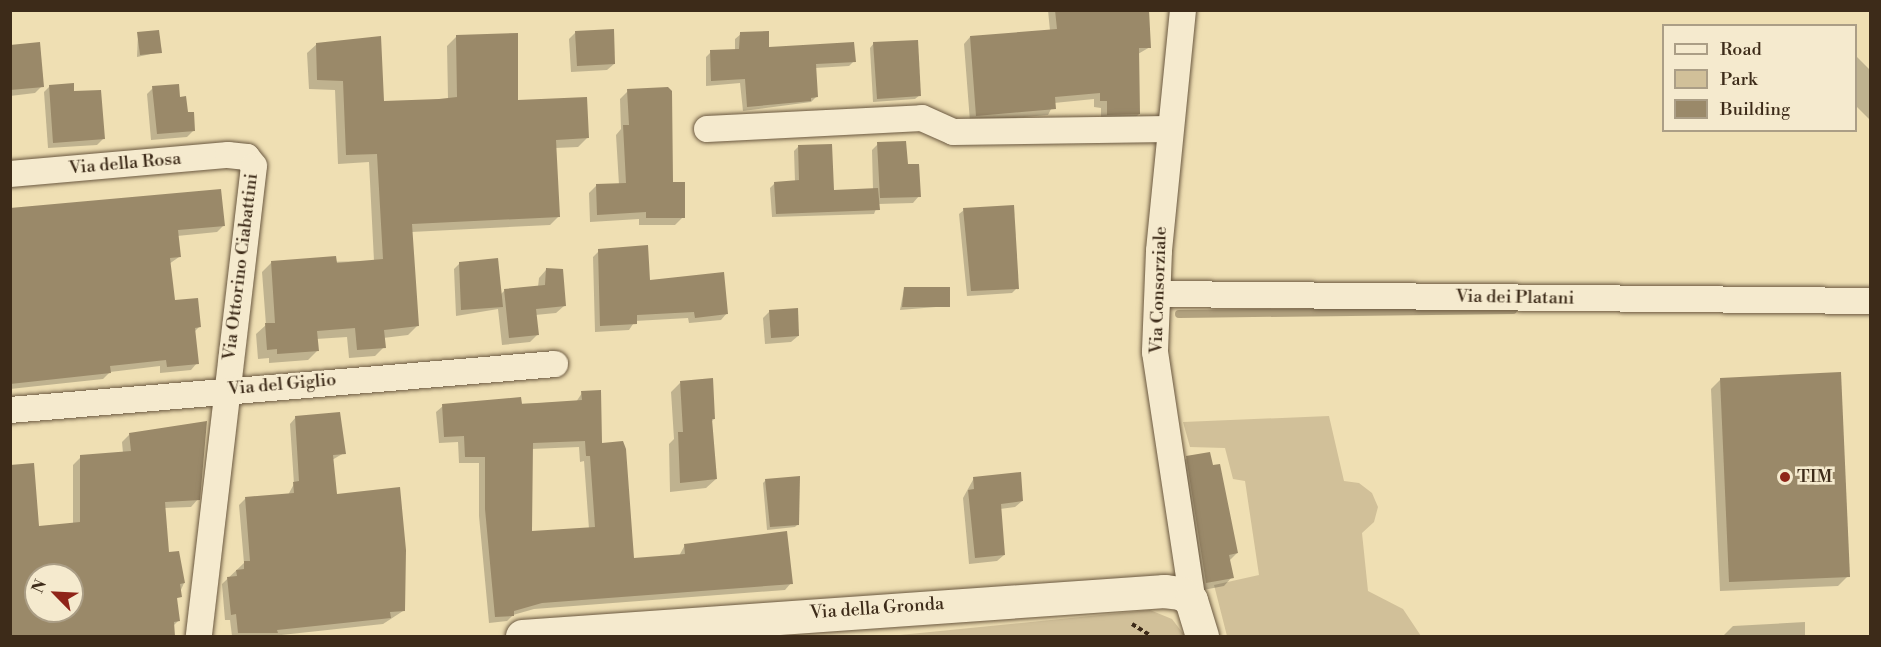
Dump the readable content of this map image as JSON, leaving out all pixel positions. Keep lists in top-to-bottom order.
{
  "streets": {
    "street": [
      "Via della Rosa",
      "Via Ottorino Ciabattini",
      "Via Consorziale",
      "Via dei Platani",
      "Via del Giglio",
      "Via della Gronda"
    ]
  },
  "crossings": [
    ["Via della Rosa", "Via Ottorino Ciabattini"],
    ["Via Ottorino Ciabattini", "Via del Giglio"],
    ["Via Consorziale", "Via dei Platani"],
    ["Via Consorziale", "Via della Gronda"]
  ],
  "places": ["TIM"],
  "legend": ["Road", "Park", "Building"],
  "north": "top left"
}
